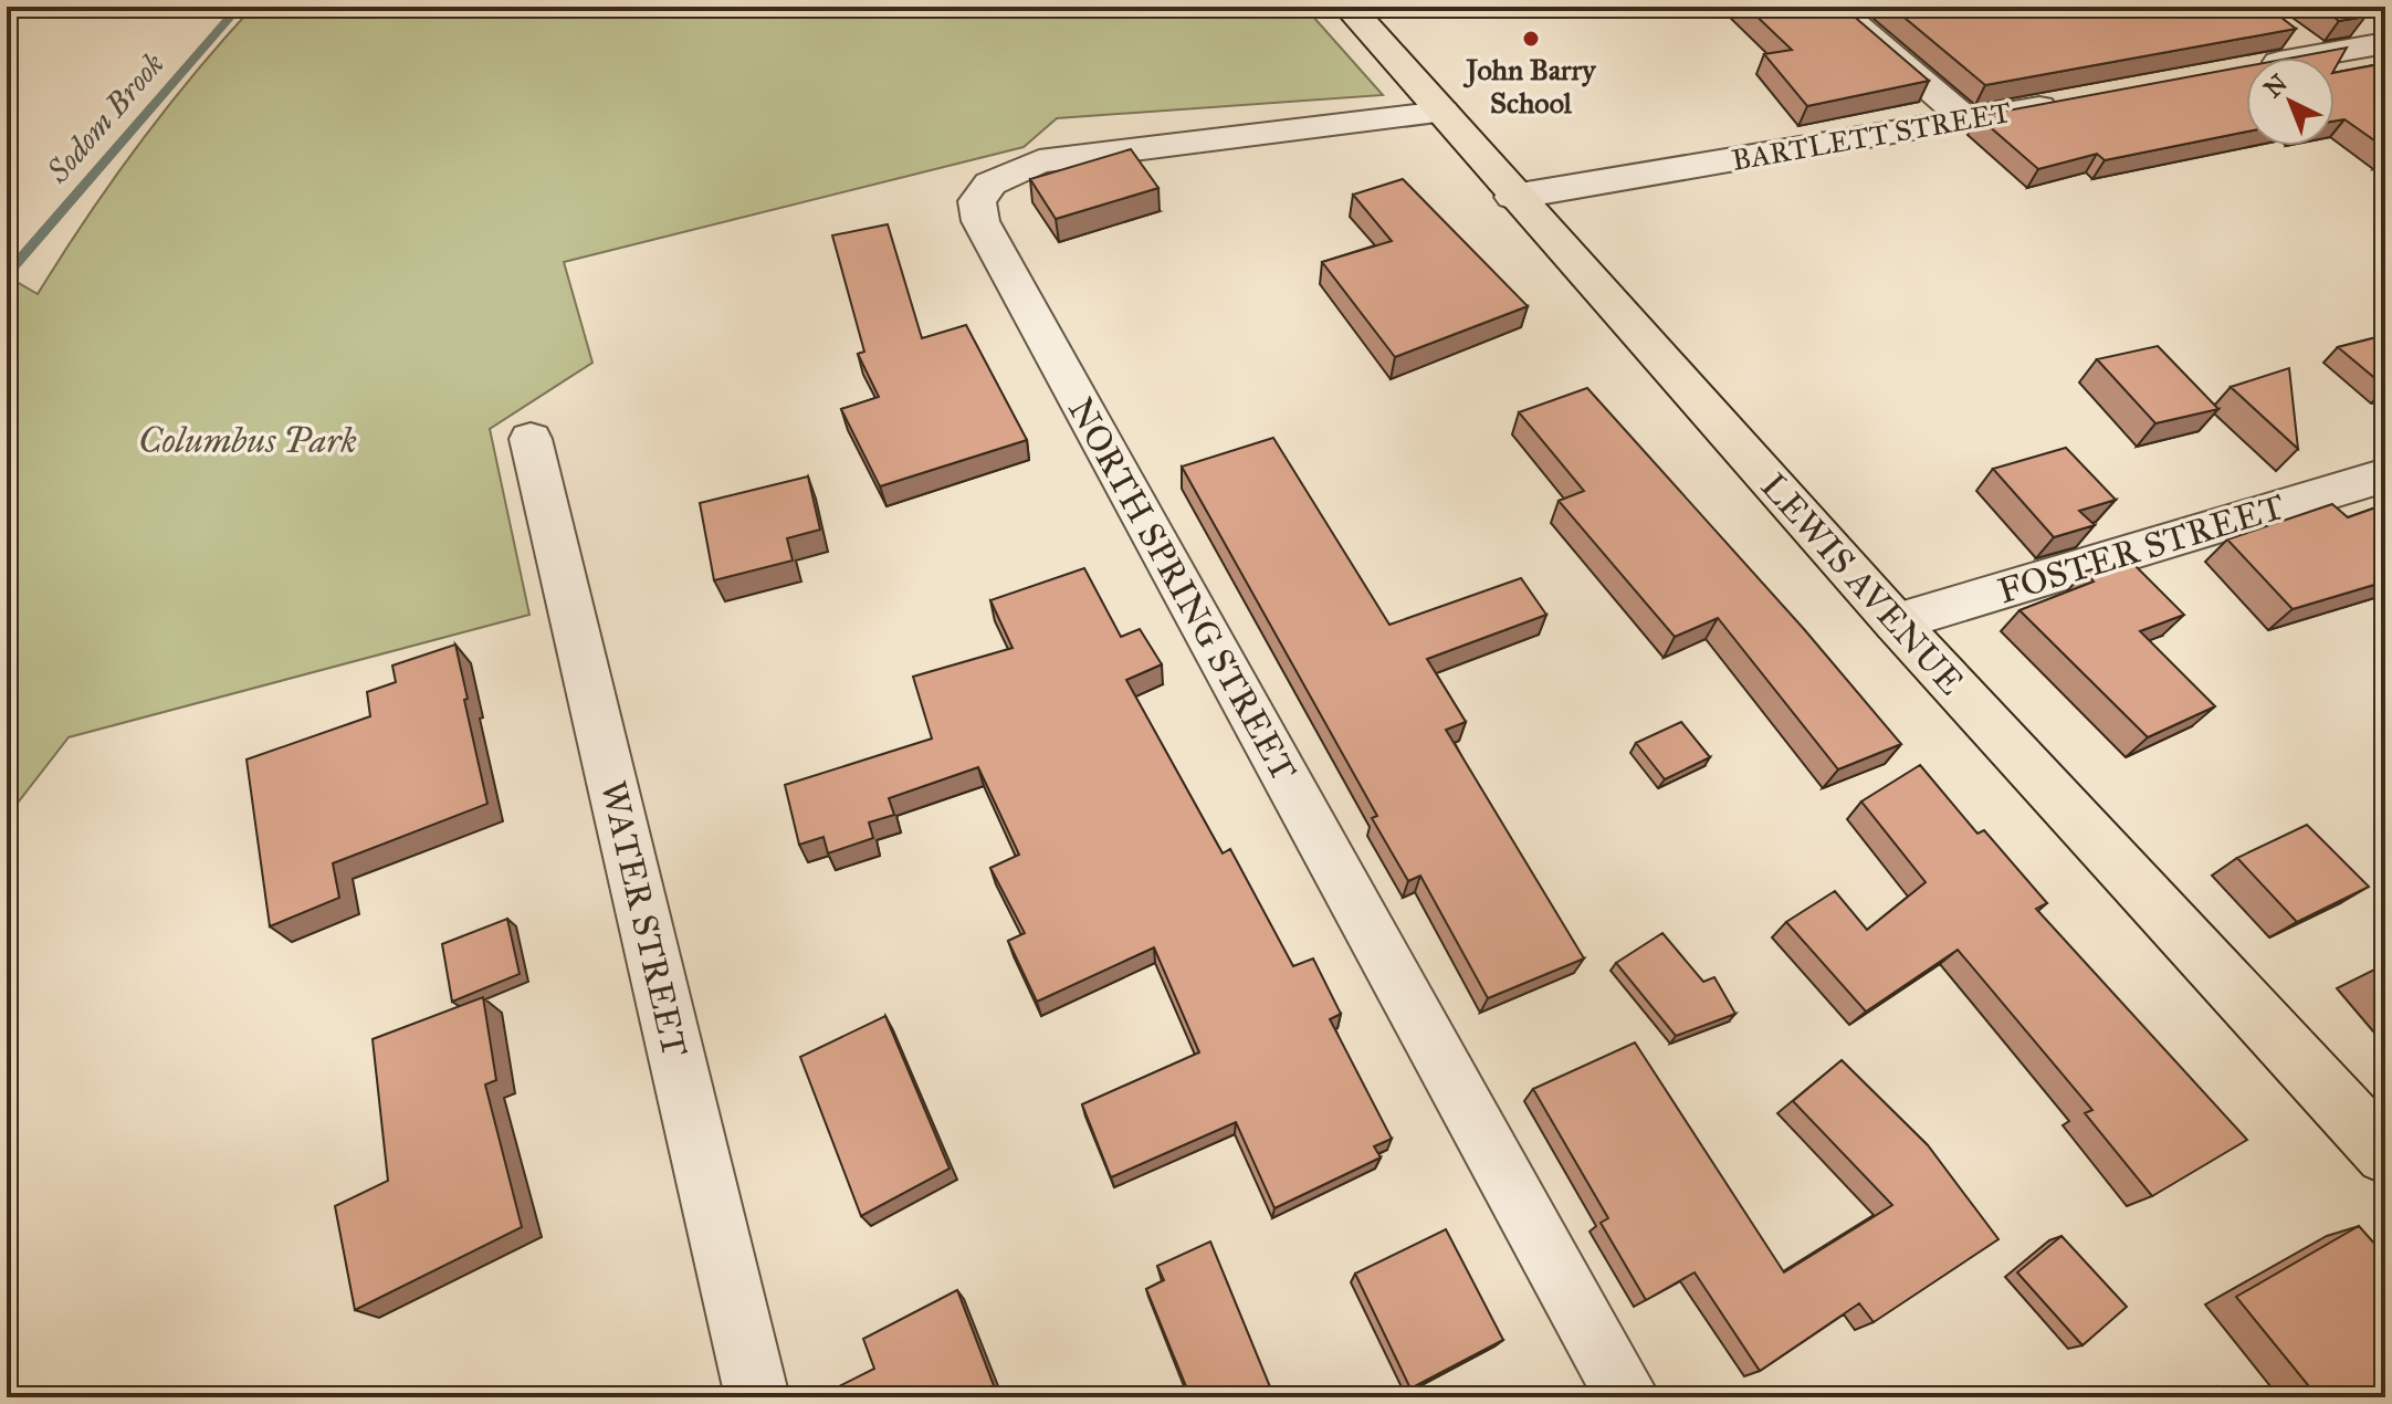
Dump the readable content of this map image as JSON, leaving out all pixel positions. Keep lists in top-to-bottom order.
{
  "streets": {
    "main road": ["LEWIS AVENUE"],
    "street": [
      "BARTLETT STREET",
      "FOSTER STREET",
      "NORTH SPRING STREET",
      "WATER STREET"
    ]
  },
  "crossings": [
    ["BARTLETT STREET", "LEWIS AVENUE"],
    ["FOSTER STREET", "LEWIS AVENUE"],
    ["LEWIS AVENUE", "NORTH SPRING STREET"]
  ],
  "water": ["Sodom Brook"],
  "parks": ["Columbus Park"],
  "places": ["John Barry School"],
  "north": "top left"
}
